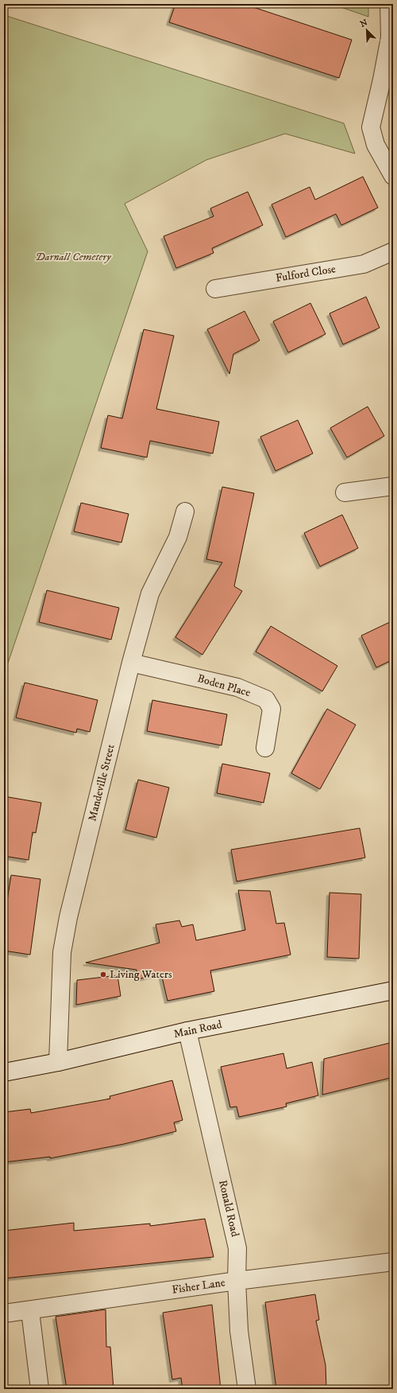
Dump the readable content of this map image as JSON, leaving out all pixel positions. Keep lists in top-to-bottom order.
{
  "streets": {
    "street": [
      "Fulford Close",
      "Boden Place",
      "Mandeville Street",
      "Main Road",
      "Ronald Road",
      "Fisher Lane"
    ]
  },
  "crossings": [
    ["Boden Place", "Mandeville Street"],
    ["Mandeville Street", "Main Road"],
    ["Main Road", "Ronald Road"],
    ["Ronald Road", "Fisher Lane"]
  ],
  "parks": ["Darnall Cemetery"],
  "places": ["Living Waters"],
  "north": "top left"
}
